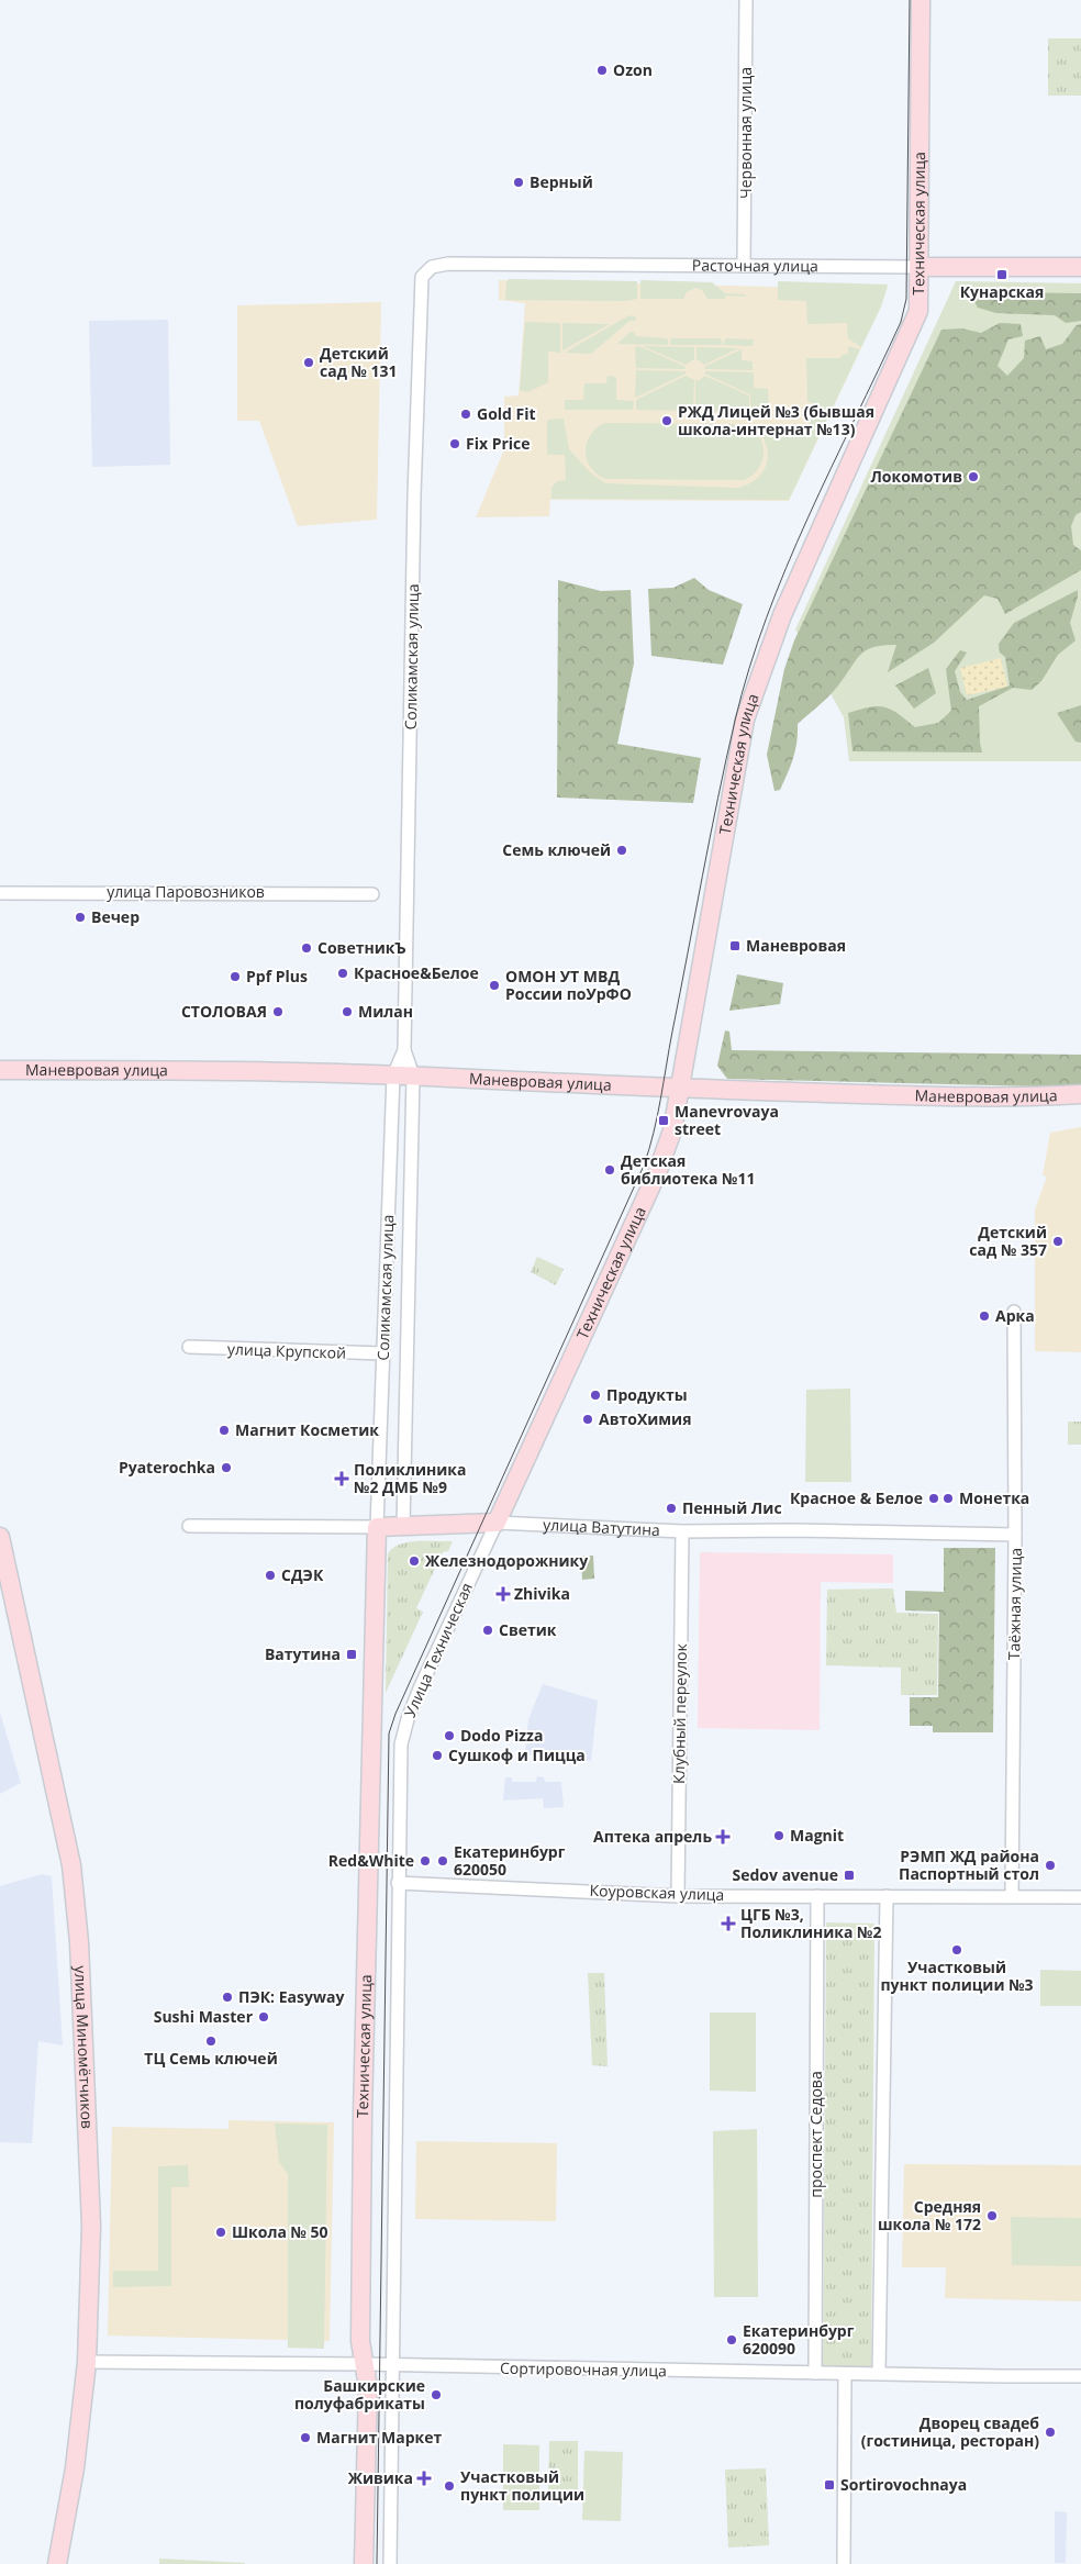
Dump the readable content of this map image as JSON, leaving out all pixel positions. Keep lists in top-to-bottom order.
{
  "streets": {
    "main road": [
      "Техническая улица",
      "Расточная улица",
      "Маневровая улица",
      "улица Ватутина",
      "улица Миномётчиков"
    ],
    "street": [
      "Червонная улица",
      "Соликамская улица",
      "улица Паровозников",
      "улица Крупской",
      "Таёжная улица",
      "Улица Техническая",
      "Клубный переулок",
      "Коуровская улица",
      "проспект Седова",
      "Сортировочная улица"
    ]
  },
  "crossings": [
    ["Червонная улица", "Расточная улица"],
    ["Техническая улица", "Расточная улица"],
    ["Техническая улица", "Соликамская улица"],
    ["Техническая улица", "Маневровая улица"],
    ["Техническая улица", "улица Ватутина"],
    ["Техническая улица", "Улица Техническая"],
    ["Техническая улица", "Сортировочная улица"],
    ["Расточная улица", "Соликамская улица"],
    ["Соликамская улица", "Маневровая улица"],
    ["Соликамская улица", "улица Крупской"],
    ["Соликамская улица", "улица Ватутина"],
    ["улица Ватутина", "Таёжная улица"],
    ["улица Ватутина", "Улица Техническая"],
    ["улица Ватутина", "Клубный переулок"],
    ["Таёжная улица", "Коуровская улица"],
    ["Улица Техническая", "Коуровская улица"],
    ["Улица Техническая", "Сортировочная улица"],
    ["Клубный переулок", "Коуровская улица"],
    ["Коуровская улица", "проспект Седова"],
    ["улица Миномётчиков", "Сортировочная улица"],
    ["проспект Седова", "Сортировочная улица"]
  ],
  "places": {
    "other": [
      "Ozon",
      "Верный",
      "Детский сад № 131",
      "Gold Fit",
      "РЖД Лицей №3 (бывшая школа-интернат №13)",
      "Fix Price",
      "Локомотив",
      "Семь ключей",
      "Вечер",
      "СоветникЪ",
      "Красное&Белое",
      "Ppf Plus",
      "ОМОН УТ МВД России поУрФО",
      "СТОЛОВАЯ",
      "Милан",
      "Детская библиотека №11",
      "Детский сад № 357",
      "Арка",
      "Продукты",
      "АвтоХимия",
      "Магнит Косметик",
      "Pyaterochka",
      "Красное & Белое",
      "Монетка",
      "Пенный Лис",
      "Железнодорожнику",
      "СДЭК",
      "Светик",
      "Dodo Pizza",
      "Сушкоф и Пицца",
      "Magnit",
      "Red&White",
      "Екатеринбург 620050",
      "РЭМП ЖД района Паспортный стол",
      "Участковый пункт полиции №3",
      "ПЭК: Easyway",
      "Sushi Master",
      "ТЦ Семь ключей",
      "Средняя школа № 172",
      "Школа № 50",
      "Екатеринбург 620090",
      "Башкирские полуфабрикаты",
      "Дворец свадеб (гостиница, ресторан)",
      "Магнит Маркет",
      "Участковый пункт полиции"
    ],
    "transit": [
      "Кунарская",
      "Маневровая",
      "Manevrovaya street",
      "Ватутина",
      "Sedov avenue",
      "Sortirovochnaya"
    ],
    "health": [
      "Поликлиника №2 ДМБ №9",
      "Zhivika",
      "Аптека апрель",
      "ЦГБ №3, Поликлиника №2",
      "Живика"
    ]
  }
}
